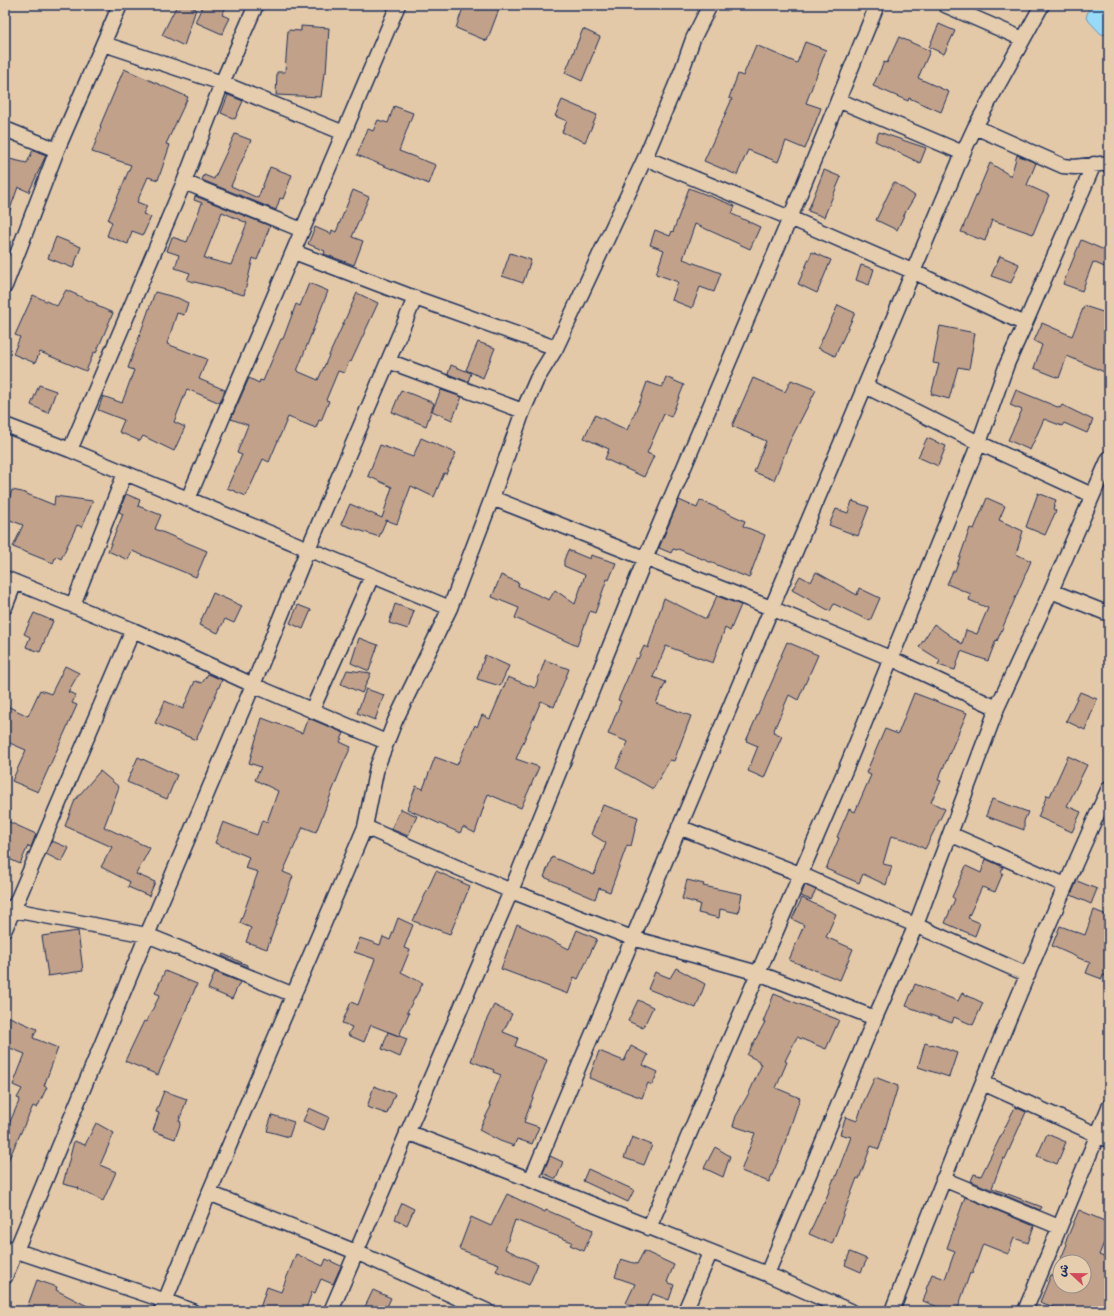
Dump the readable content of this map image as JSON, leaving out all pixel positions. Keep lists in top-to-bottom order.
{
  "north": "left"
}
